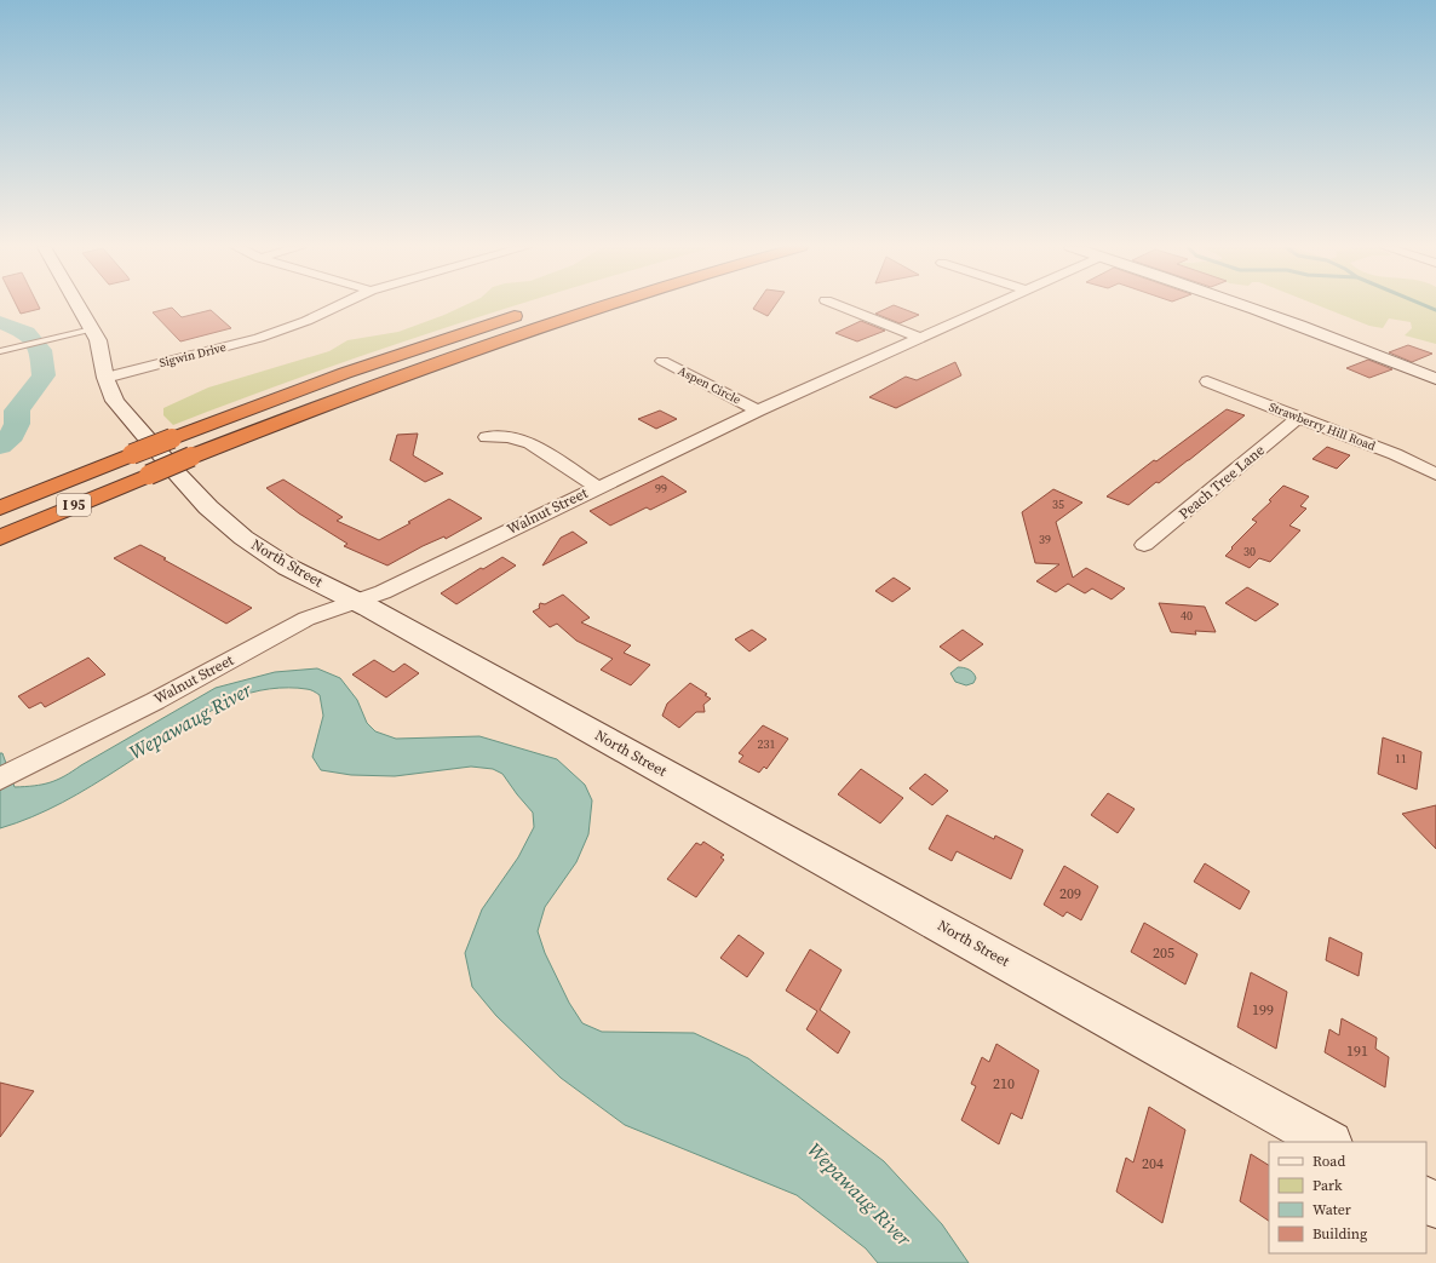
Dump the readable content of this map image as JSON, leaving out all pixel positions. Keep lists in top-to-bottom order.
{
  "streets": {
    "highway": ["I 95"],
    "main road": ["North Street"],
    "street": [
      "Sigwin Drive",
      "Aspen Circle",
      "Strawberry Hill Road",
      "Peach Tree Lane",
      "Walnut Street"
    ]
  },
  "crossings": [
    ["Sigwin Drive", "North Street"],
    ["Aspen Circle", "Walnut Street"],
    ["Strawberry Hill Road", "Peach Tree Lane"],
    ["Walnut Street", "North Street"]
  ],
  "water": ["Wepawaug River"],
  "house_numbers": [
    "99",
    "35",
    "39",
    "30",
    "40",
    "231",
    "11",
    "209",
    "205",
    "199",
    "191",
    "210",
    "204"
  ],
  "legend": [
    "Road",
    "Park",
    "Water",
    "Building"
  ]
}
